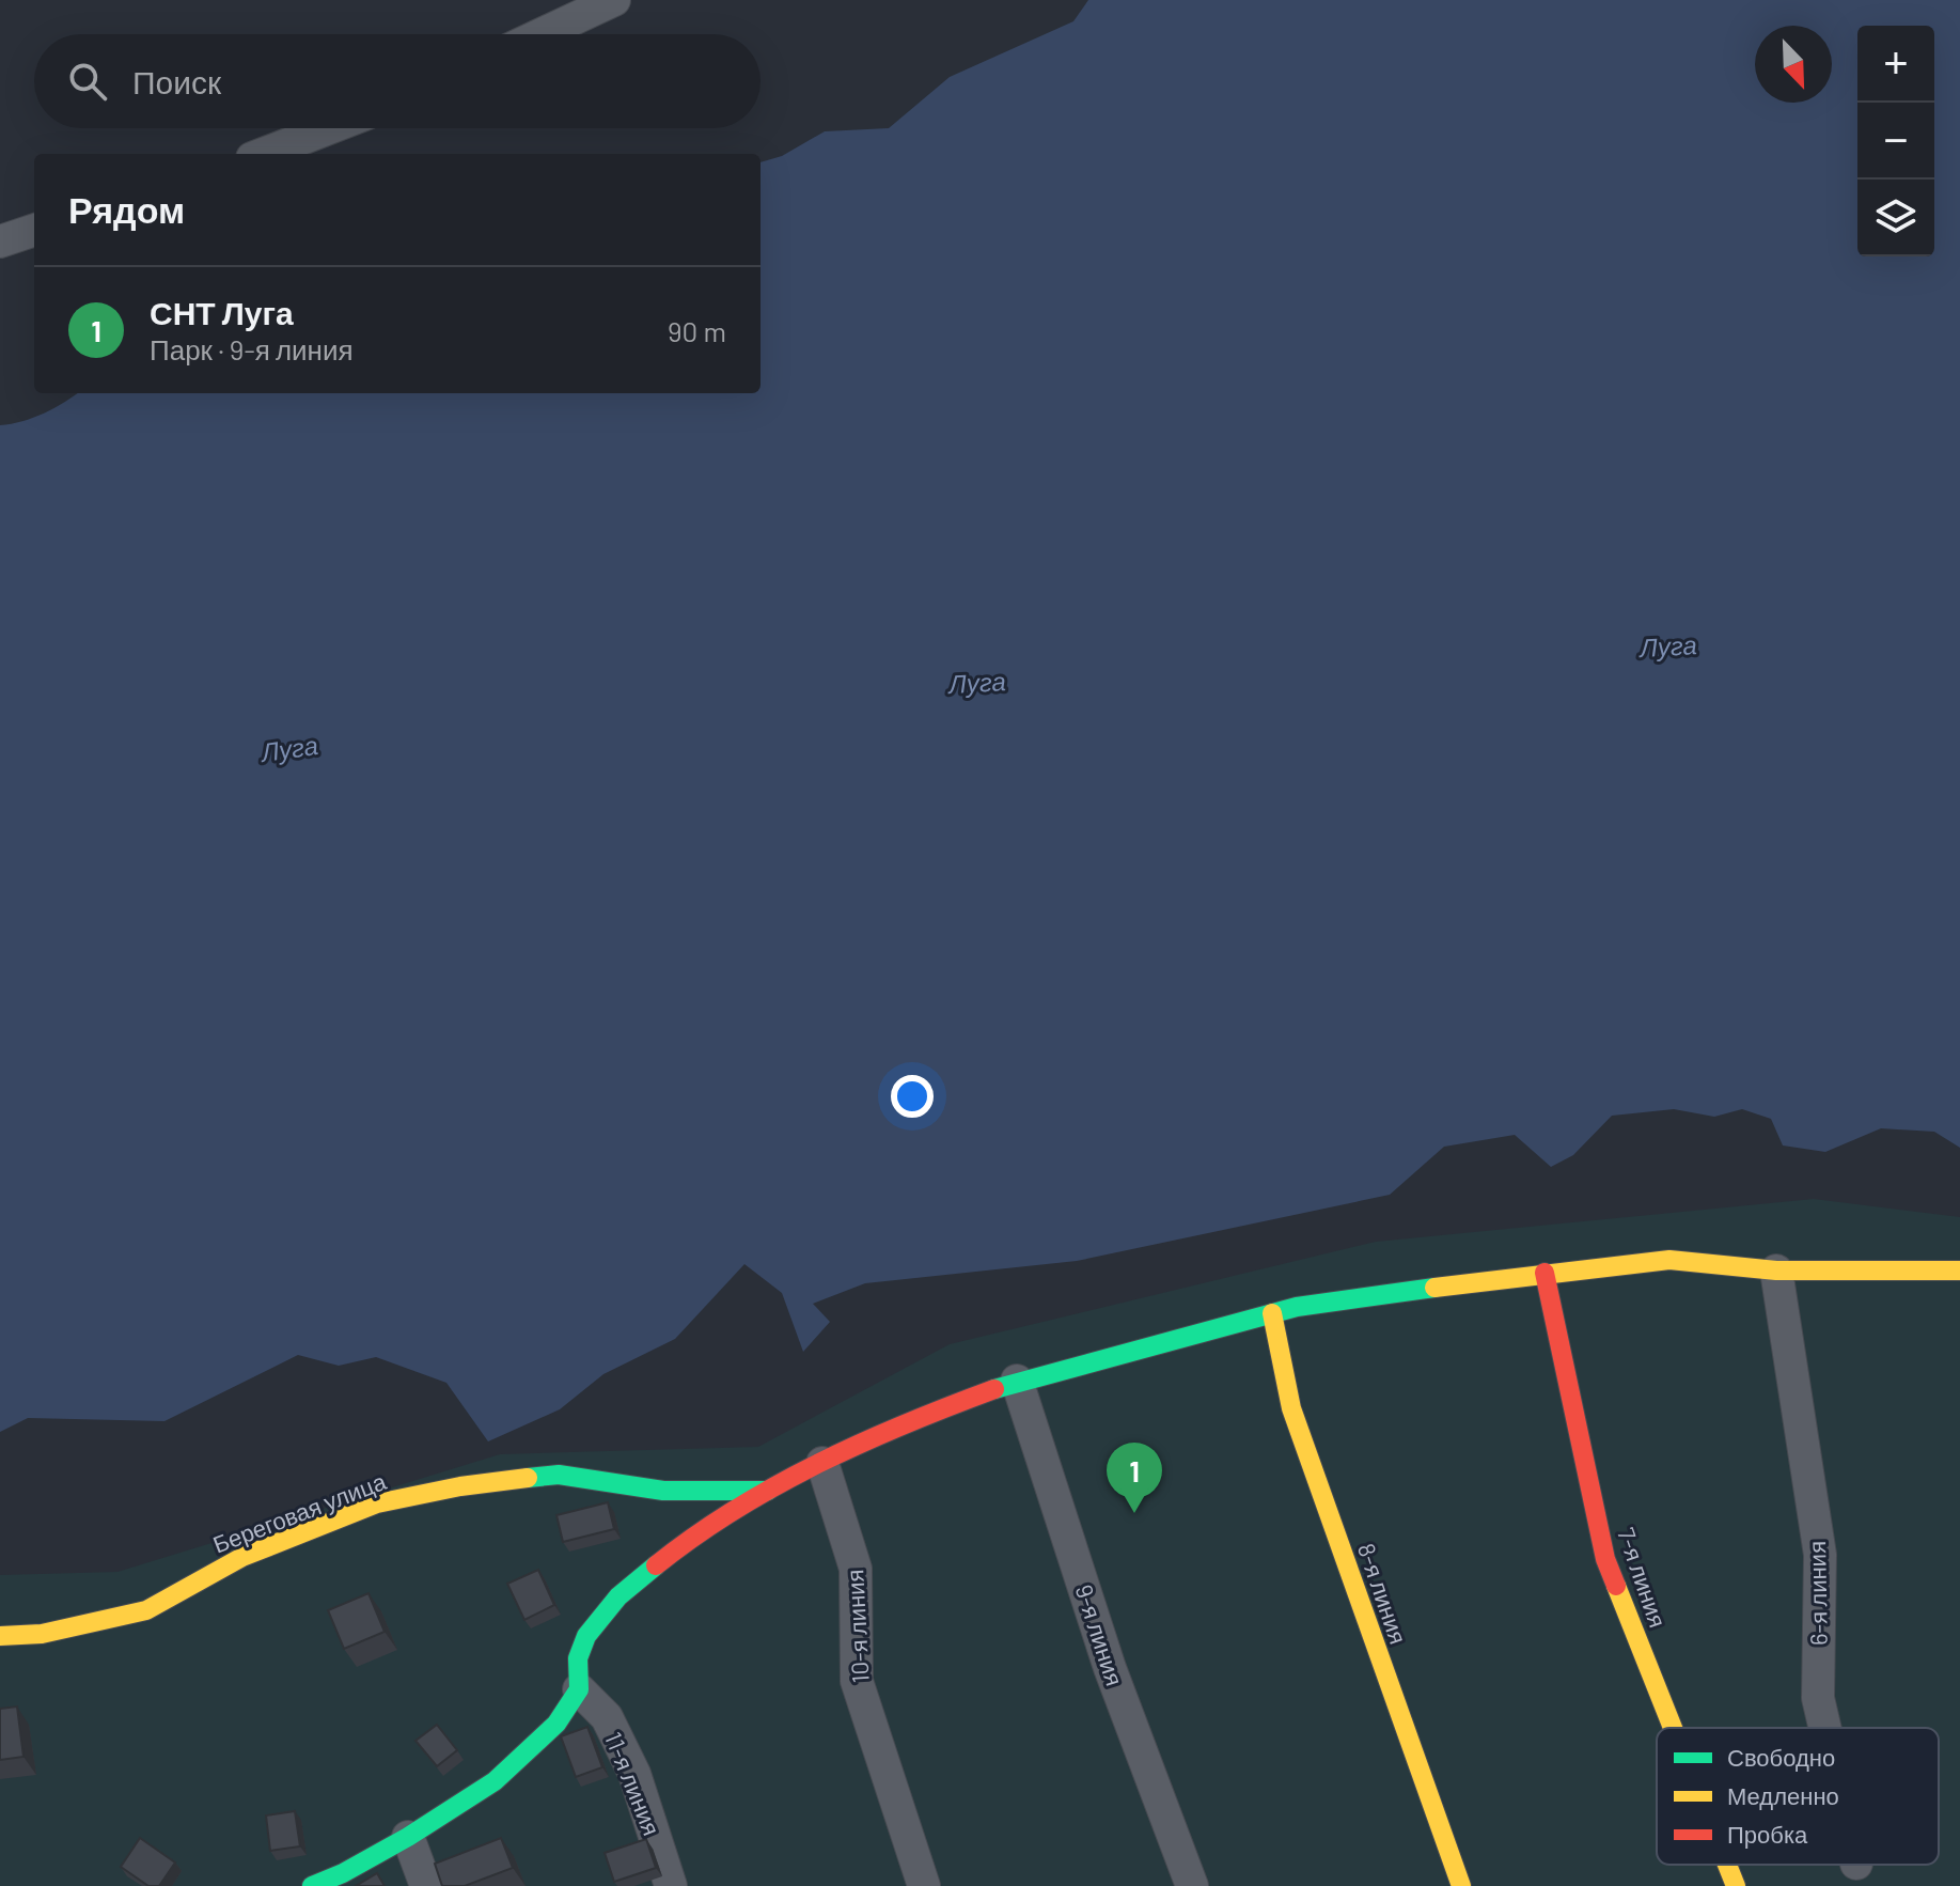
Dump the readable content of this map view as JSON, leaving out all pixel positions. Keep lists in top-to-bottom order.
{
  "streets": {
    "street": [
      "Береговая улица",
      "7-я линия",
      "8-я линия",
      "6-я линия",
      "10-я линия",
      "9-я линия",
      "11-я линия"
    ]
  },
  "water": ["Луга"],
  "legend": ["Свободно", "Медленно", "Пробка"],
  "north": "bottom right",
  "page": {
    "map_buttons": ["+", "−"],
    "search": "Поиск",
    "heading": "Рядом",
    "list": [
      {
        "mark": "1",
        "name": "СНТ Луга",
        "note": "Парк · 9-я линия",
        "value": "90 m"
      }
    ],
    "pins": "1"
  }
}
